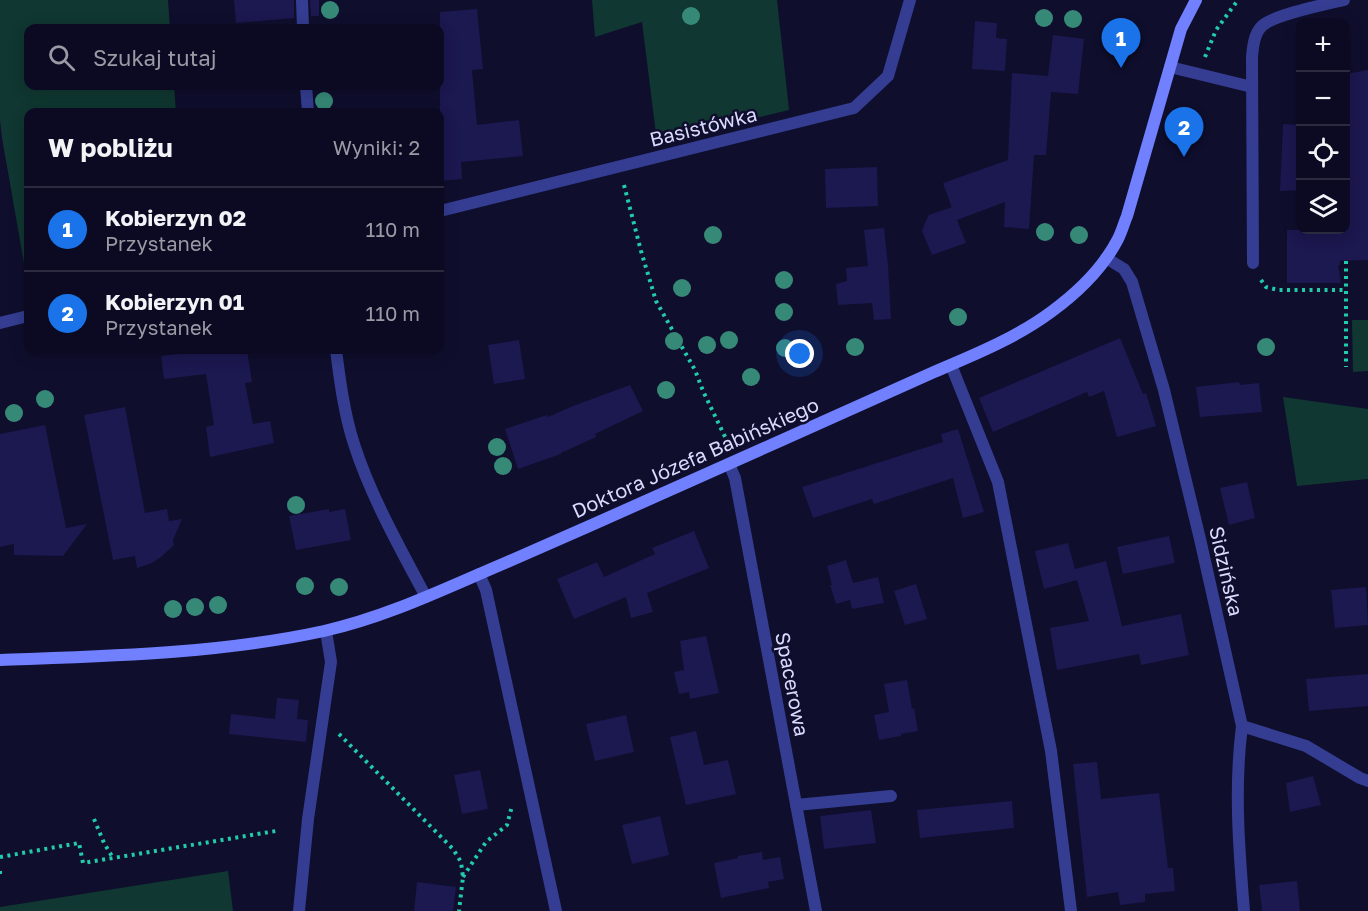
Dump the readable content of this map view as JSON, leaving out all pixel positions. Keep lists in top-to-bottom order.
{
  "streets": {
    "street": [
      "Basistówka",
      "Doktora Józefa Babińskiego",
      "Sidzińska",
      "Spacerowa"
    ]
  },
  "crossings": [
    ["Doktora Józefa Babińskiego", "Sidzińska"],
    ["Doktora Józefa Babińskiego", "Spacerowa"]
  ],
  "page": {
    "map_buttons": ["+", "−"],
    "pins": ["1", "2"],
    "search": "Szukaj tutaj",
    "heading": ["W pobliżu", "Wyniki: 2"],
    "list": [
      {
        "mark": "1",
        "name": "Kobierzyn 02",
        "note": "Przystanek",
        "value": "110 m"
      },
      {
        "mark": "2",
        "name": "Kobierzyn 01",
        "note": "Przystanek",
        "value": "110 m"
      }
    ]
  }
}
